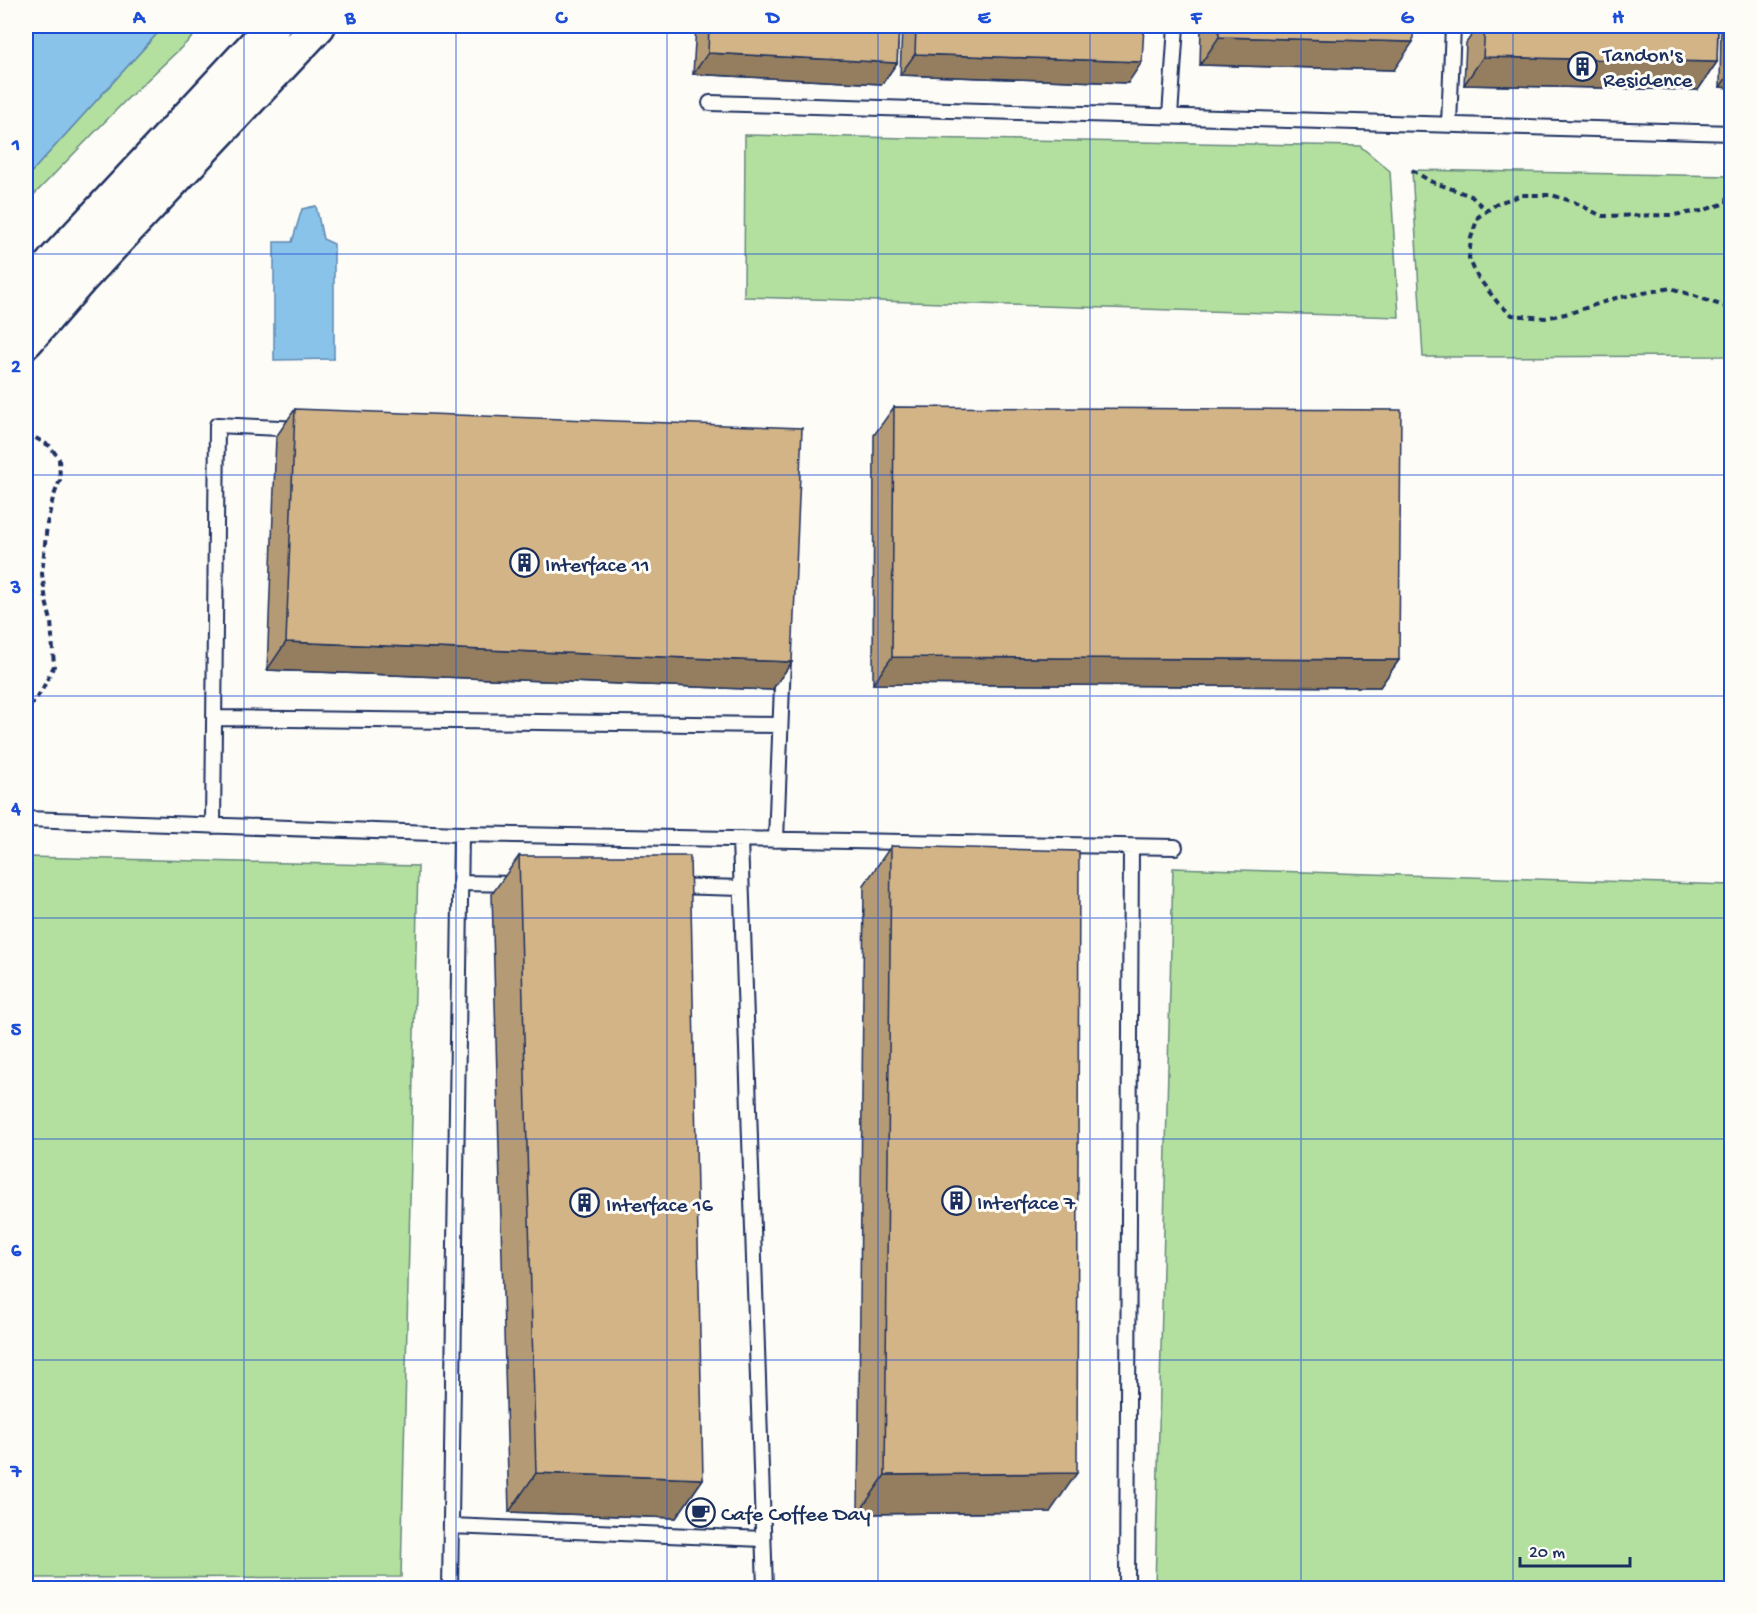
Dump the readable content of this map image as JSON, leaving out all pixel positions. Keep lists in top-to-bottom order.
{
  "places": {
    "building": [
      "Tandon's Residence",
      "Interface 11",
      "Interface 7",
      "Interface 16"
    ],
    "cafe": ["Cafe Coffee Day"]
  },
  "scale_bar": "20 m",
  "grid": {
    "columns": [
      "A",
      "B",
      "C",
      "D",
      "E",
      "F",
      "G",
      "H"
    ],
    "rows": [
      "1",
      "2",
      "3",
      "4",
      "5",
      "6",
      "7"
    ]
  }
}
